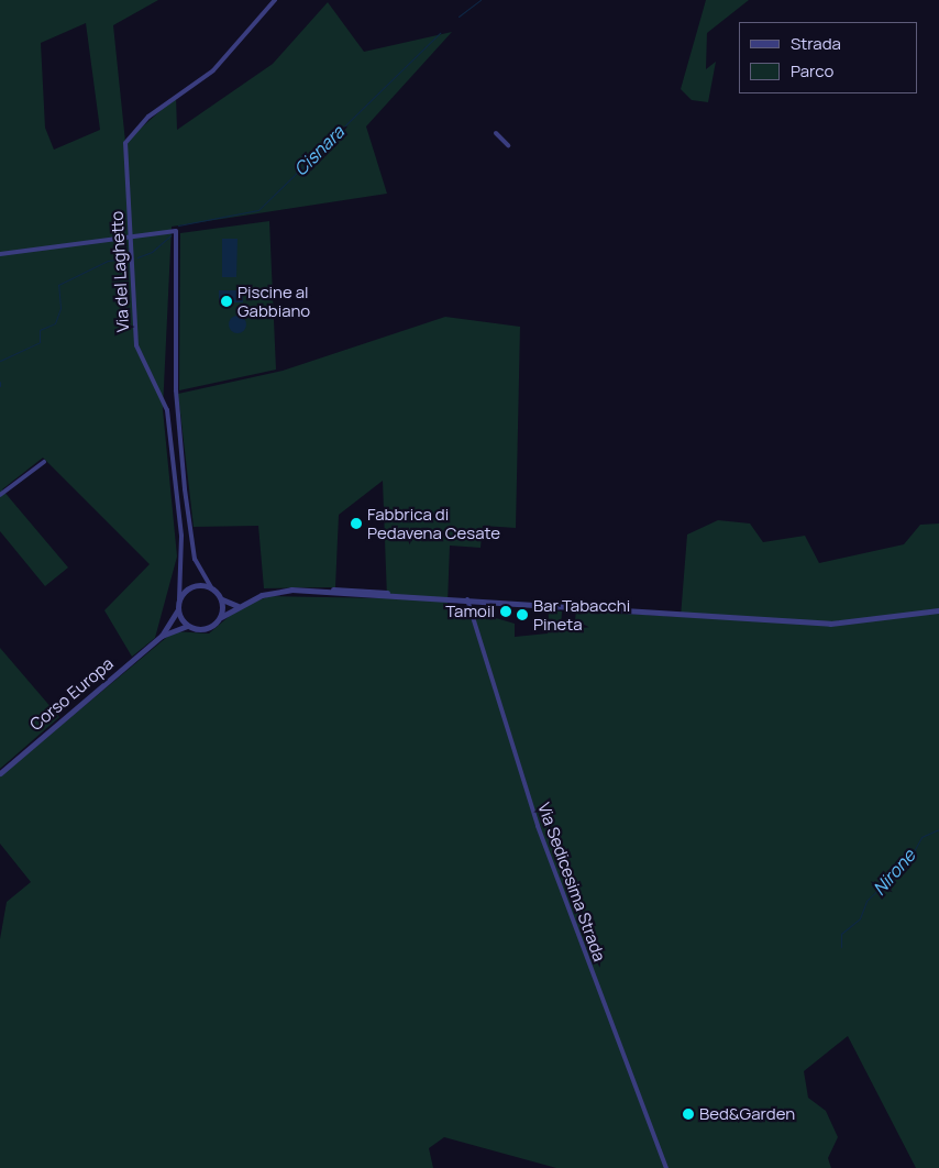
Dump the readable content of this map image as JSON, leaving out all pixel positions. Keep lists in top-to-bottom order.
{
  "streets": {
    "street": ["Via del Laghetto", "Corso Europa", "Via Sedicesima Strada"]
  },
  "crossings": [
    ["Via del Laghetto", "Corso Europa"]
  ],
  "water": ["Cisnara", "Nirone"],
  "places": [
    "Piscine al Gabbiano",
    "Fabbrica di Pedavena Cesate",
    "Tamoil",
    "Bar Tabacchi Pineta",
    "Bed&Garden"
  ],
  "legend": ["Strada", "Parco"]
}
